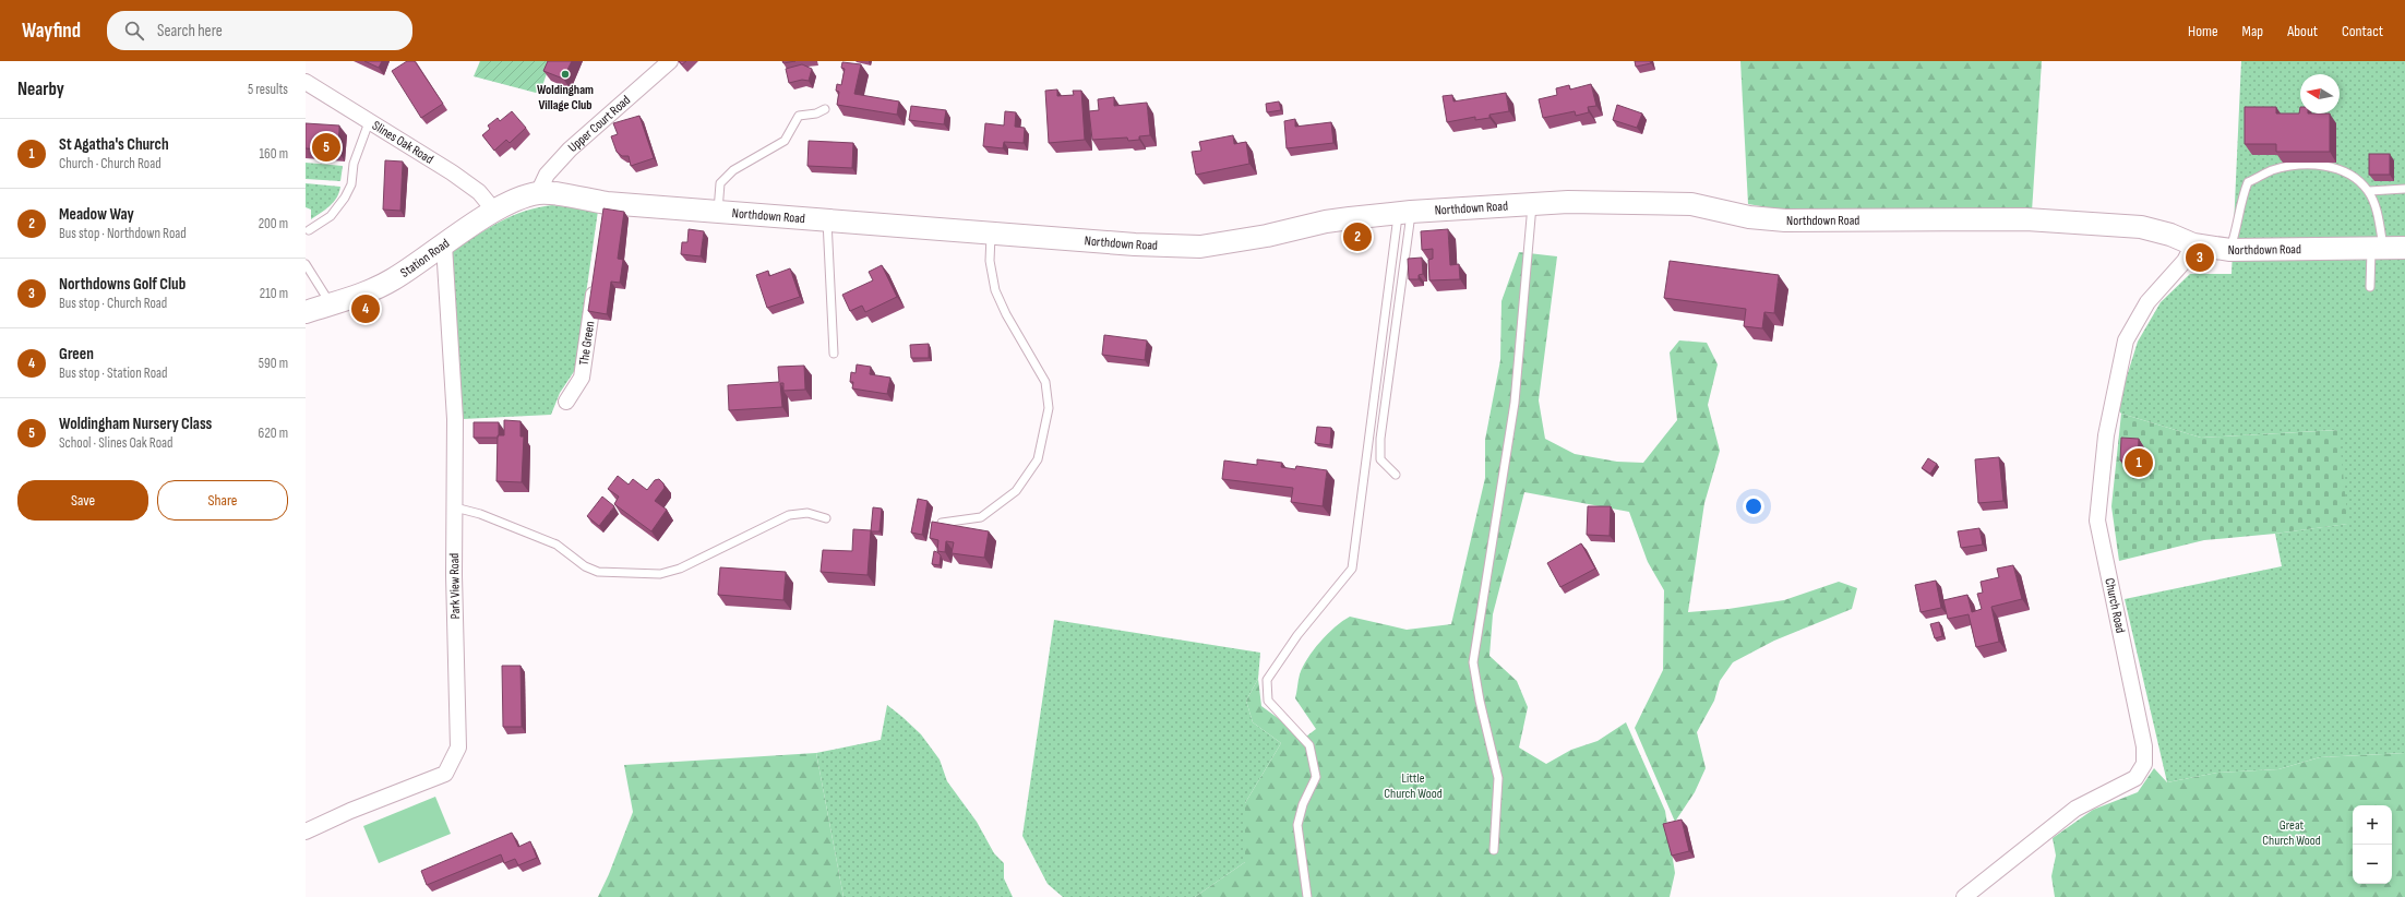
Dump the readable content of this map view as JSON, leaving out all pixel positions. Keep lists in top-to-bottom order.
{
  "streets": {
    "street": [
      "Upper Court Road",
      "Slines Oak Road",
      "Northdown Road",
      "Station Road",
      "The Green",
      "Park View Road",
      "Church Road"
    ]
  },
  "crossings": [
    ["Upper Court Road", "Northdown Road"],
    ["Upper Court Road", "Station Road"],
    ["Slines Oak Road", "Station Road"],
    ["Northdown Road", "Station Road"],
    ["Northdown Road", "Church Road"],
    ["Station Road", "Park View Road"]
  ],
  "parks": ["Little Church Wood", "Great Church Wood"],
  "places": ["Woldingham Village Club"],
  "north": "left",
  "page": {
    "header": "Wayfind",
    "search": "Search here",
    "nav": [
      "Home",
      "Map",
      "About",
      "Contact"
    ],
    "heading": ["Nearby", "5 results"],
    "list": [
      {
        "mark": "1",
        "name": "St Agatha's Church",
        "note": "Church · Church Road",
        "value": "160 m"
      },
      {
        "mark": "2",
        "name": "Meadow Way",
        "note": "Bus stop · Northdown Road",
        "value": "200 m"
      },
      {
        "mark": "3",
        "name": "Northdowns Golf Club",
        "note": "Bus stop · Church Road",
        "value": "210 m"
      },
      {
        "mark": "4",
        "name": "Green",
        "note": "Bus stop · Station Road",
        "value": "590 m"
      },
      {
        "mark": "5",
        "name": "Woldingham Nursery Class",
        "note": "School · Slines Oak Road",
        "value": "620 m"
      }
    ],
    "pins": [
      "5",
      "2",
      "3",
      "4",
      "1"
    ],
    "buttons": ["Save", "Share"],
    "map_buttons": ["+", "−"]
  }
}
